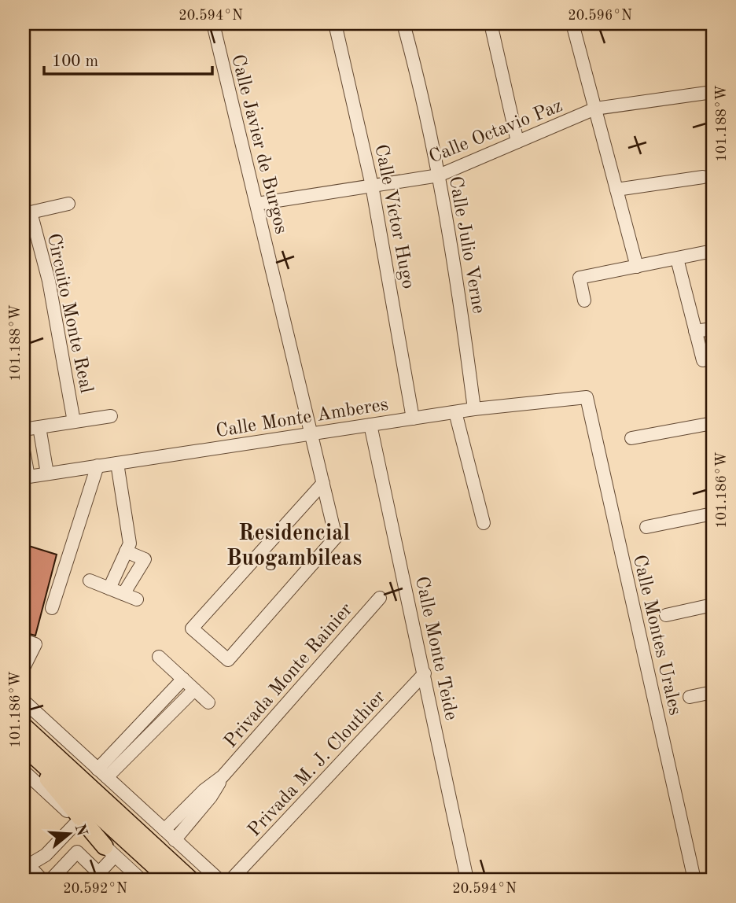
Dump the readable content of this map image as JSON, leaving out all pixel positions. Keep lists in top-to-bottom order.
{
  "streets": {
    "street": [
      "Calle Octavio Paz",
      "Calle Javier de Burgos",
      "Calle Víctor Hugo",
      "Calle Julio Verne",
      "Circuito Monte Real",
      "Calle Monte Amberes",
      "Calle Montes Urales",
      "Calle Monte Teide",
      "Privada Monte Rainier",
      "Privada M. J. Clouthier"
    ]
  },
  "crossings": [
    ["Calle Octavio Paz", "Calle Javier de Burgos"],
    ["Calle Octavio Paz", "Calle Víctor Hugo"],
    ["Calle Octavio Paz", "Calle Julio Verne"],
    ["Calle Javier de Burgos", "Calle Monte Amberes"],
    ["Calle Víctor Hugo", "Calle Monte Amberes"],
    ["Calle Julio Verne", "Calle Monte Amberes"],
    ["Calle Monte Amberes", "Calle Montes Urales"],
    ["Calle Monte Amberes", "Calle Monte Teide"],
    ["Calle Monte Teide", "Privada M. J. Clouthier"]
  ],
  "districts": ["Residencial Buogambileas"],
  "scale_bar": "100 m",
  "north": "right",
  "coordinates": [
    "20.594°N",
    "20.596°N",
    "101.188°W",
    "101.186°W",
    "20.592°N"
  ]
}
